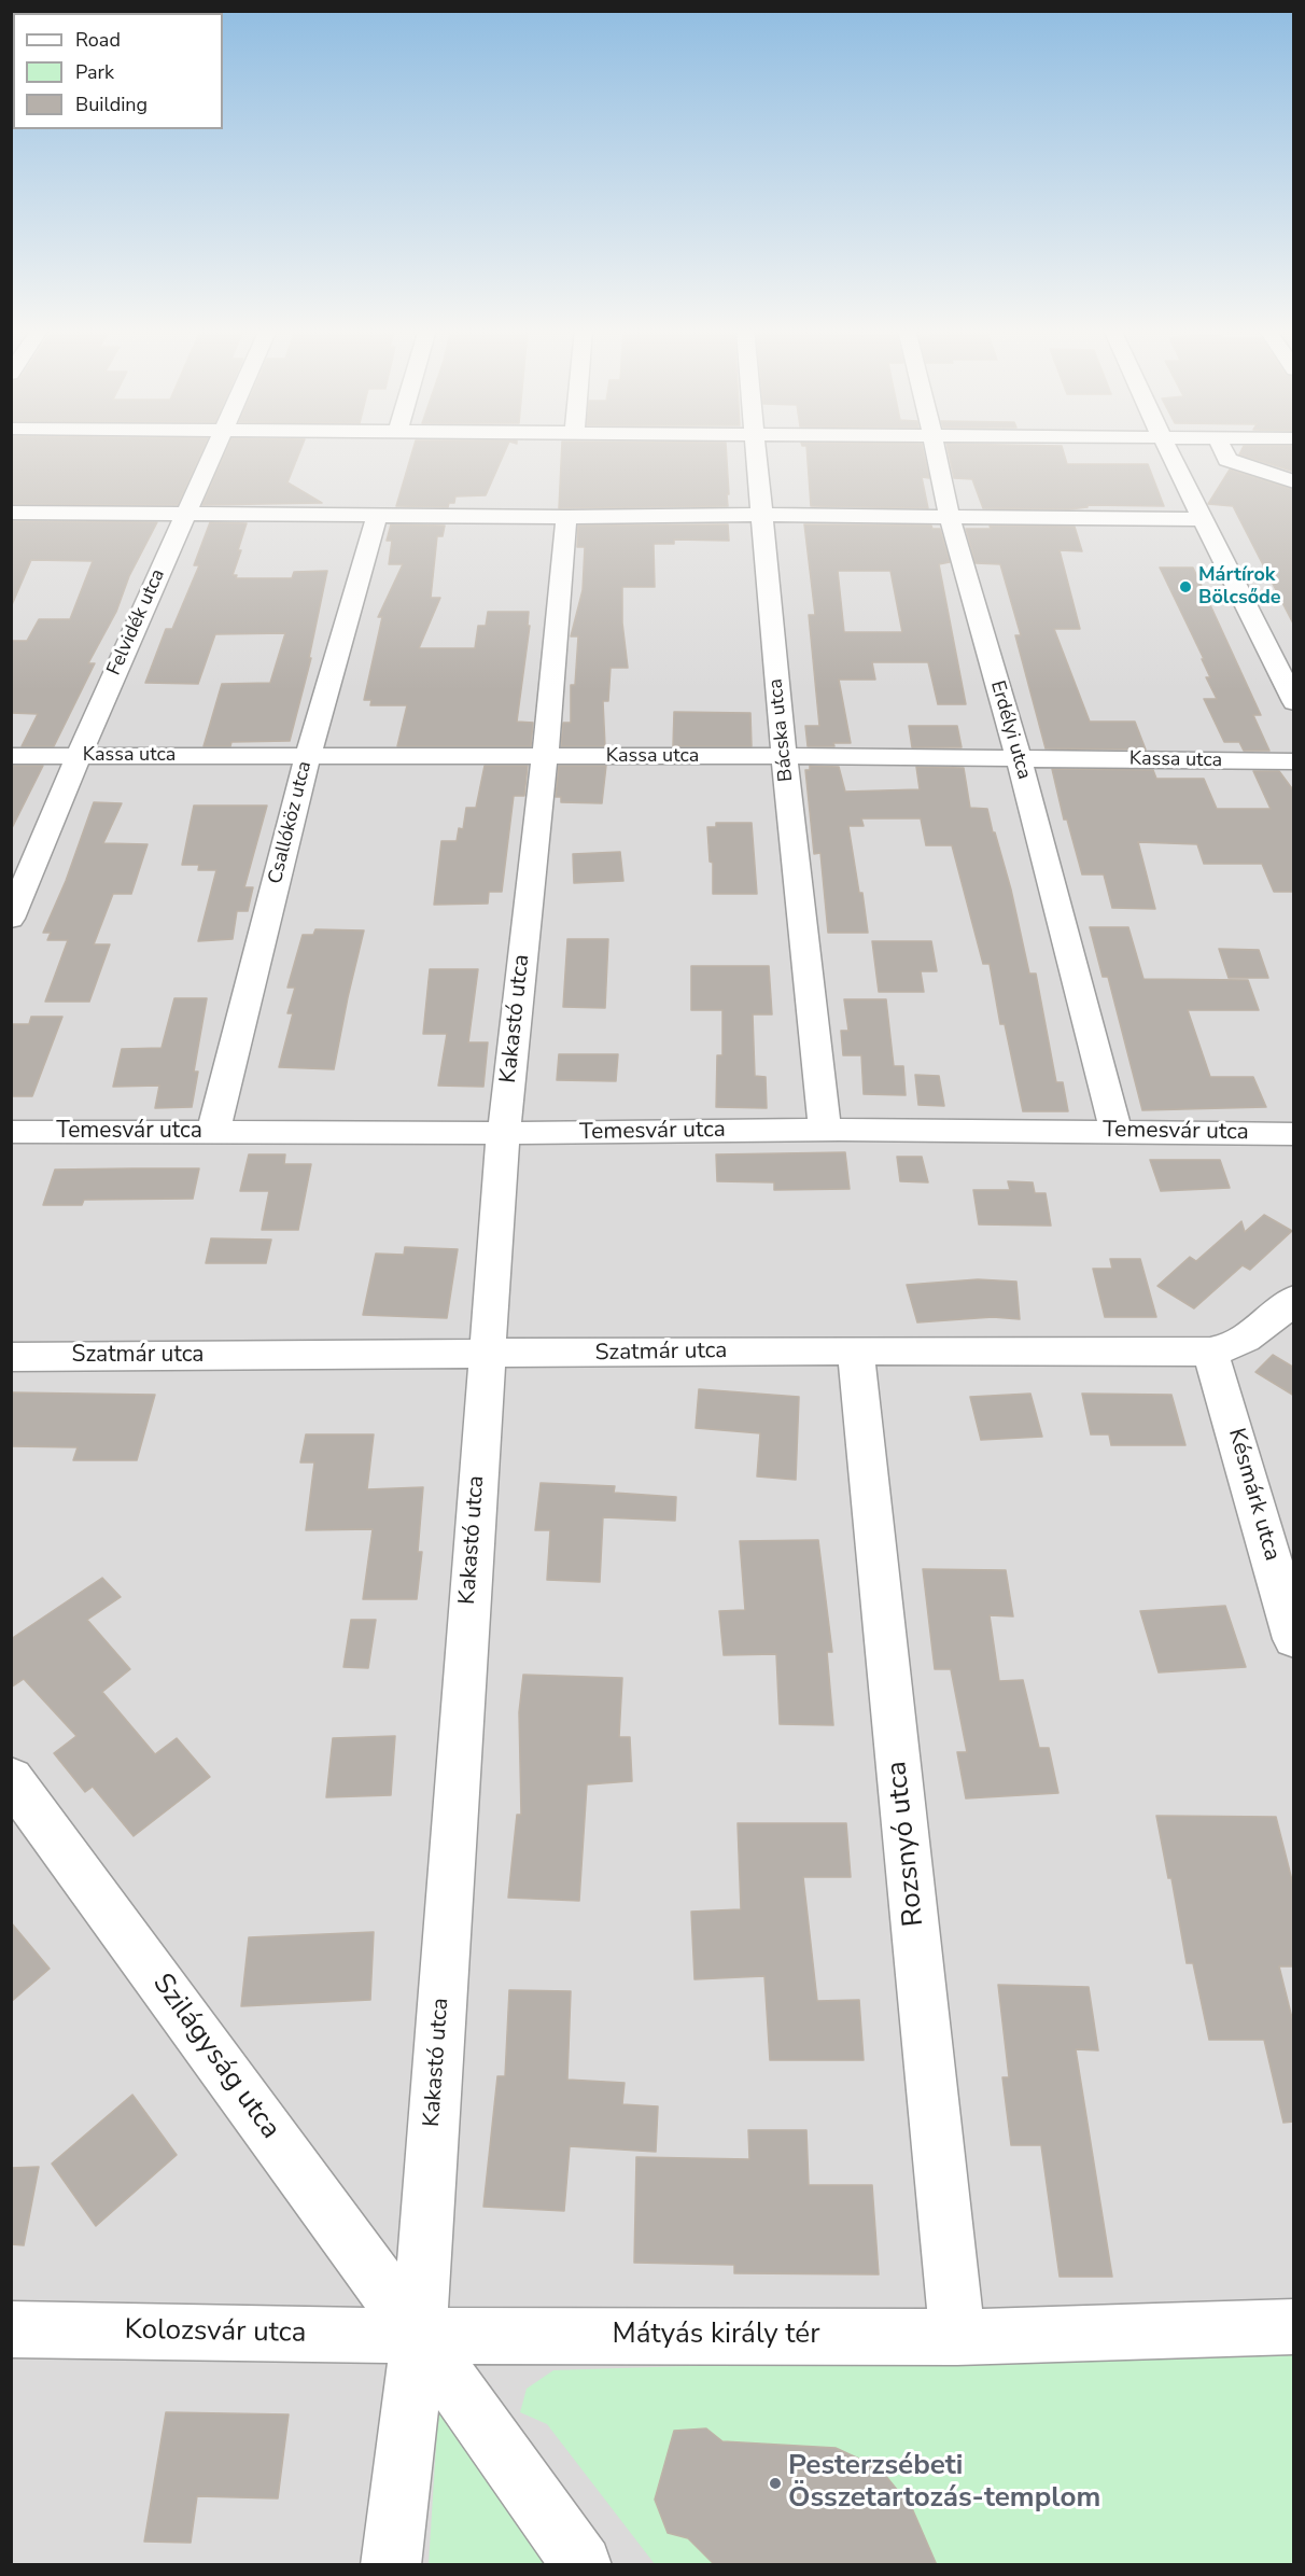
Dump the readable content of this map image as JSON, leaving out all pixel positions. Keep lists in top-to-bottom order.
{
  "streets": {
    "street": [
      "Felvidék utca",
      "Bácska utca",
      "Erdélyi utca",
      "Kassa utca",
      "Csallóköz utca",
      "Kakastó utca",
      "Temesvár utca",
      "Szatmár utca",
      "Késmárk utca",
      "Rozsnyó utca",
      "Szilágyság utca",
      "Kolozsvár utca",
      "Mátyás király tér"
    ]
  },
  "crossings": [
    ["Felvidék utca", "Kassa utca"],
    ["Bácska utca", "Kassa utca"],
    ["Bácska utca", "Temesvár utca"],
    ["Erdélyi utca", "Kassa utca"],
    ["Erdélyi utca", "Temesvár utca"],
    ["Kassa utca", "Csallóköz utca"],
    ["Kassa utca", "Kakastó utca"],
    ["Csallóköz utca", "Temesvár utca"],
    ["Kakastó utca", "Temesvár utca"],
    ["Kakastó utca", "Szatmár utca"],
    ["Kakastó utca", "Szilágyság utca"],
    ["Kakastó utca", "Kolozsvár utca"],
    ["Kakastó utca", "Mátyás király tér"],
    ["Szatmár utca", "Késmárk utca"],
    ["Szatmár utca", "Rozsnyó utca"],
    ["Rozsnyó utca", "Mátyás király tér"],
    ["Szilágyság utca", "Kolozsvár utca"],
    ["Szilágyság utca", "Mátyás király tér"],
    ["Kolozsvár utca", "Mátyás király tér"]
  ],
  "places": ["Mártírok Bölcsőde", "Pesterzsébeti Összetartozás-templom"],
  "legend": ["Road", "Park", "Building"]
}
